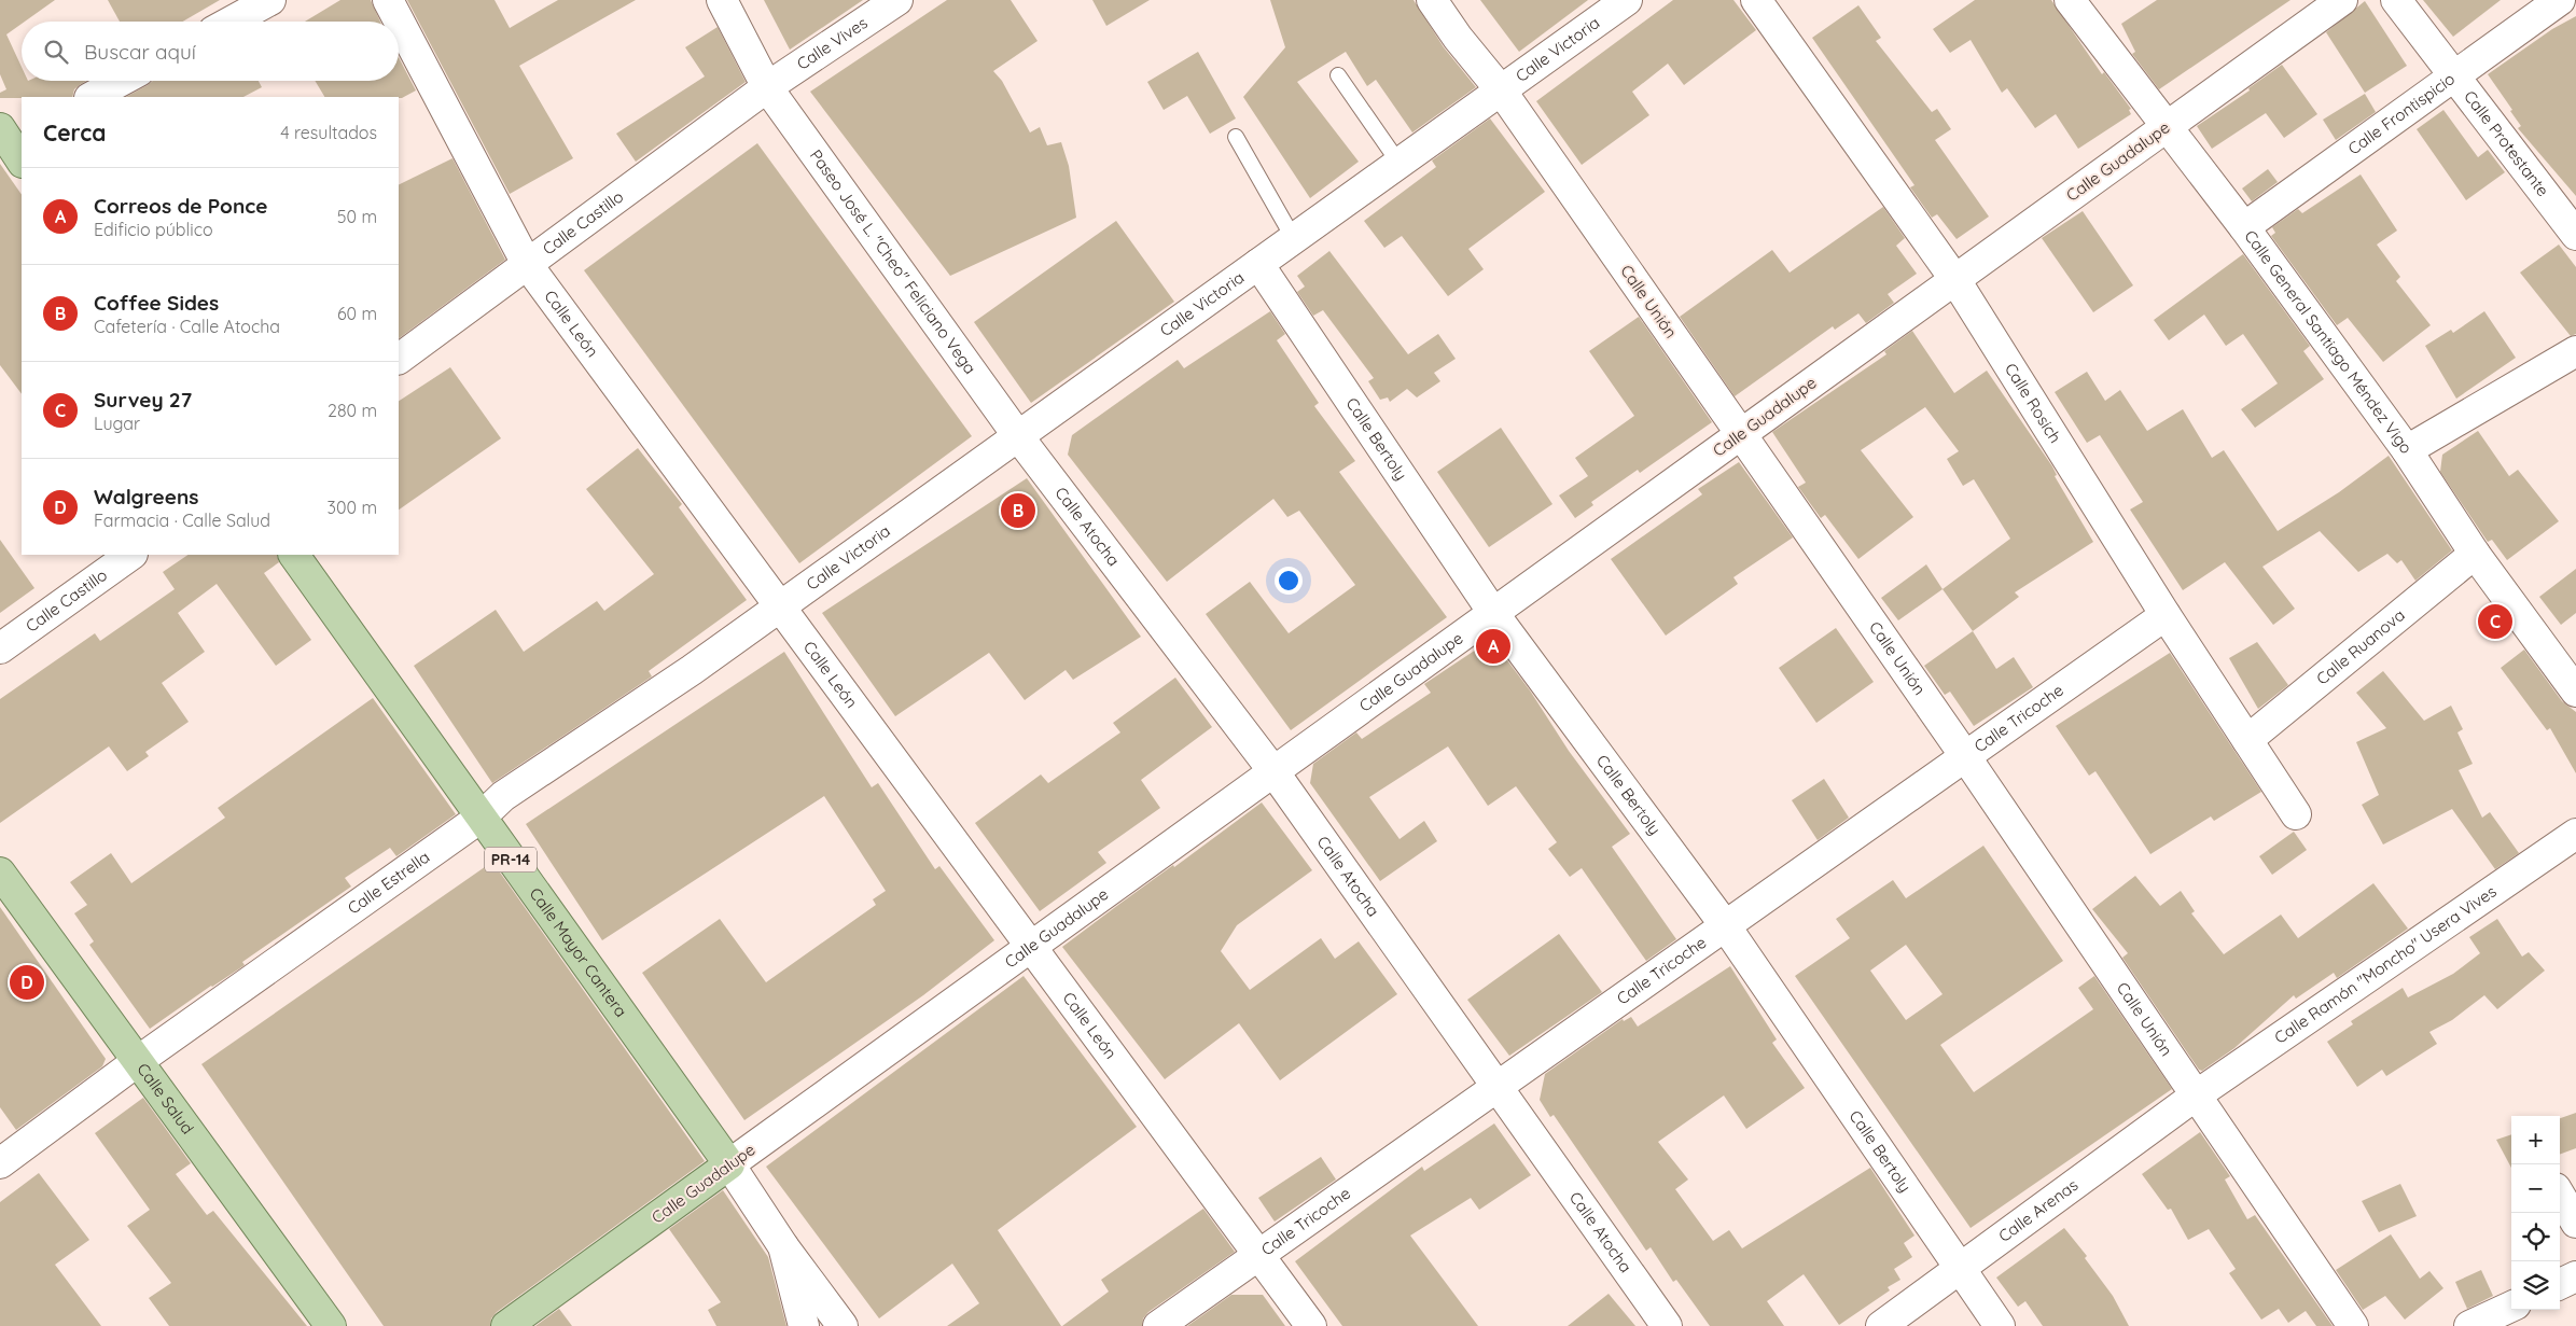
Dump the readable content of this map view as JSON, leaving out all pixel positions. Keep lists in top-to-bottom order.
{
  "streets": {
    "main road": [
      "Calle Guadalupe",
      "PR-14",
      "Calle Mayor Cantera",
      "Calle Salud"
    ],
    "street": [
      "Calle Vives",
      "Calle Victoria",
      "Calle Frontispicio",
      "Calle Protestante",
      "Calle Castillo",
      "Paseo José L. \"Cheo\" Feliciano Vega",
      "Calle Unión",
      "Calle León",
      "Calle General Santiago Méndez Vigo",
      "Calle Rosich",
      "Calle Bertoly",
      "Calle Atocha",
      "Calle Ruanova",
      "Calle Tricoche",
      "Calle Estrella",
      "Calle Ramón \"Moncho\" Usera Vives",
      "Calle Arenas"
    ]
  },
  "crossings": [
    ["Calle Vives", "Calle Castillo"],
    ["Calle Vives", "Paseo José L. \"Cheo\" Feliciano Vega"],
    ["Calle Victoria", "Paseo José L. \"Cheo\" Feliciano Vega"],
    ["Calle Victoria", "Calle Unión"],
    ["Calle Victoria", "Calle León"],
    ["Calle Victoria", "Calle Bertoly"],
    ["Calle Victoria", "Calle Atocha"],
    ["Calle Victoria", "Calle Estrella"],
    ["Calle Frontispicio", "Calle Protestante"],
    ["Calle Frontispicio", "Calle General Santiago Méndez Vigo"],
    ["Calle Guadalupe", "Calle Unión"],
    ["Calle Guadalupe", "Calle León"],
    ["Calle Guadalupe", "Calle General Santiago Méndez Vigo"],
    ["Calle Guadalupe", "Calle Rosich"],
    ["Calle Guadalupe", "Calle Bertoly"],
    ["Calle Guadalupe", "Calle Atocha"],
    ["Calle Guadalupe", "Calle Mayor Cantera"],
    ["Calle Castillo", "Paseo José L. \"Cheo\" Feliciano Vega"],
    ["Calle Castillo", "Calle León"],
    ["Paseo José L. \"Cheo\" Feliciano Vega", "Calle Atocha"],
    ["Calle Unión", "Calle Tricoche"],
    ["Calle Unión", "Calle Ramón \"Moncho\" Usera Vives"],
    ["Calle Unión", "Calle Arenas"],
    ["Calle León", "Calle Tricoche"],
    ["Calle León", "Calle Estrella"],
    ["Calle General Santiago Méndez Vigo", "Calle Ruanova"],
    ["Calle Rosich", "Calle Ruanova"],
    ["Calle Rosich", "Calle Tricoche"],
    ["Calle Bertoly", "Calle Tricoche"],
    ["Calle Bertoly", "Calle Arenas"],
    ["Calle Atocha", "Calle Tricoche"],
    ["Calle Estrella", "Calle Mayor Cantera"],
    ["Calle Estrella", "Calle Salud"],
    ["Calle Ramón \"Moncho\" Usera Vives", "Calle Arenas"]
  ],
  "page": {
    "search": "Buscar aquí",
    "heading": ["Cerca", "4 resultados"],
    "list": [
      {
        "mark": "A",
        "name": "Correos de Ponce",
        "note": "Edificio público",
        "value": "50 m"
      },
      {
        "mark": "B",
        "name": "Coffee Sides",
        "note": "Cafetería · Calle Atocha",
        "value": "60 m"
      },
      {
        "mark": "C",
        "name": "Survey 27",
        "note": "Lugar",
        "value": "280 m"
      },
      {
        "mark": "D",
        "name": "Walgreens",
        "note": "Farmacia · Calle Salud",
        "value": "300 m"
      }
    ],
    "pins": [
      "B",
      "C",
      "A",
      "D"
    ],
    "map_buttons": ["+", "−"]
  }
}
